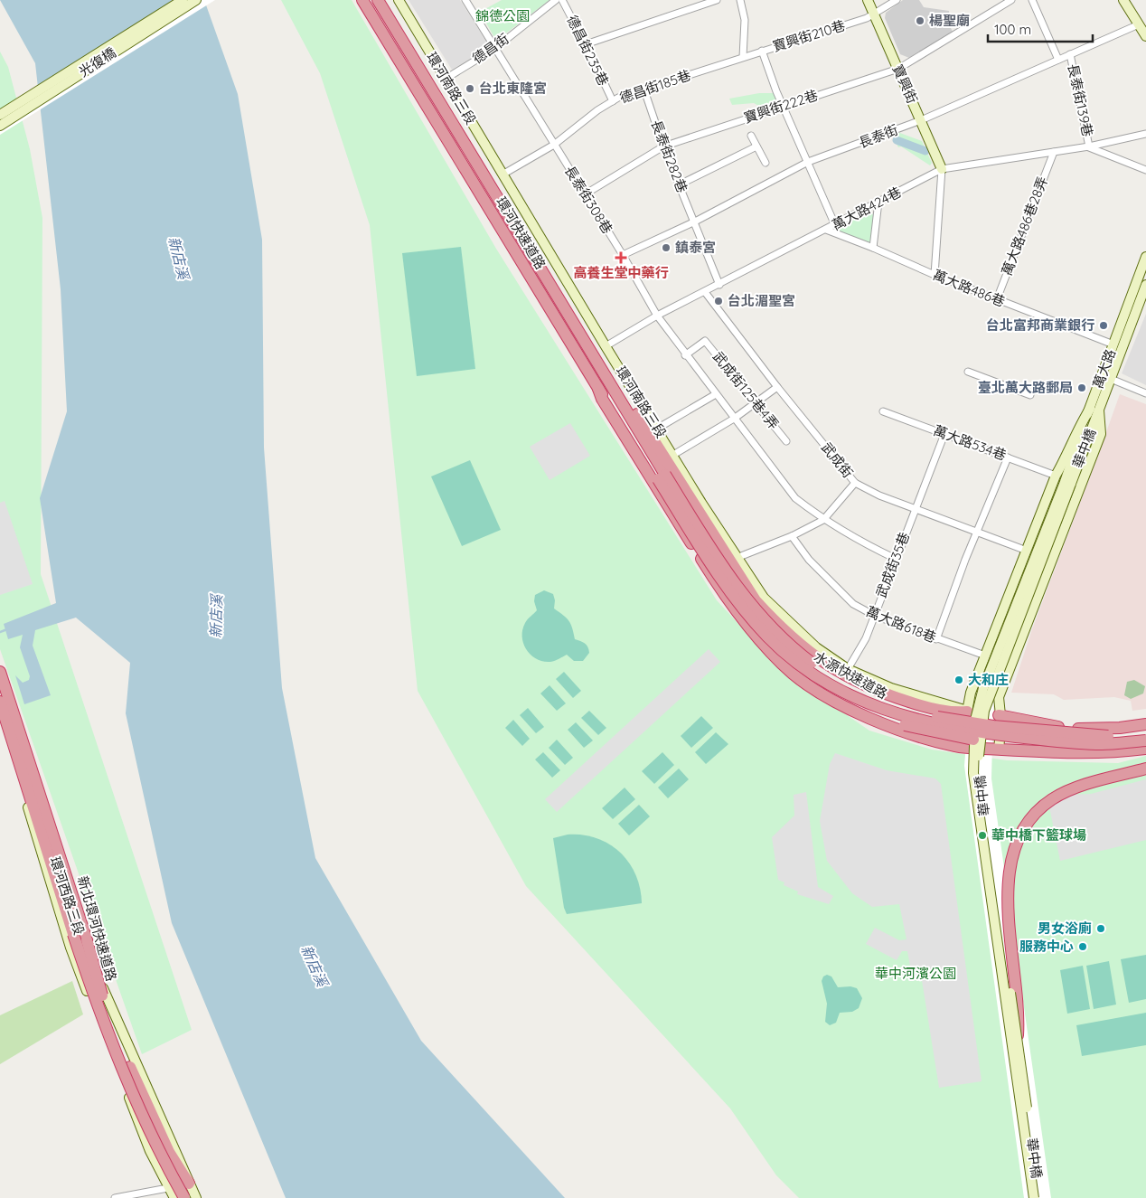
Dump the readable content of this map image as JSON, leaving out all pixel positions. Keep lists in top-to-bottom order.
{
  "streets": {
    "highway": ["環河快速道路", "水源快速道路", "新北環河快速道路"],
    "main road": [
      "光復橋",
      "寶興街",
      "環河南路三段",
      "萬大路",
      "華中橋",
      "環河西路三段"
    ],
    "street": [
      "寶興街210巷",
      "德昌街",
      "德昌街235巷",
      "德昌街185巷",
      "長泰街139巷",
      "寶興街222巷",
      "長泰街",
      "長泰街282巷",
      "長泰街308巷",
      "萬大路424巷",
      "萬大路486巷28弄",
      "萬大路486巷",
      "武成街125巷4弄",
      "萬大路534巷",
      "武成街",
      "武成街35巷",
      "萬大路618巷"
    ]
  },
  "crossings": [
    ["寶興街210巷", "寶興街"],
    ["寶興街210巷", "德昌街185巷"],
    ["德昌街", "環河南路三段"],
    ["德昌街", "長泰街308巷"],
    ["德昌街235巷", "德昌街185巷"],
    ["寶興街", "寶興街222巷"],
    ["寶興街", "長泰街"],
    ["寶興街", "萬大路424巷"],
    ["德昌街185巷", "環河南路三段"],
    ["德昌街185巷", "長泰街282巷"],
    ["德昌街185巷", "長泰街308巷"],
    ["環河南路三段", "萬大路424巷"],
    ["環河南路三段", "武成街35巷"],
    ["長泰街139巷", "長泰街"],
    ["長泰街139巷", "萬大路424巷"],
    ["寶興街222巷", "長泰街282巷"],
    ["寶興街222巷", "長泰街308巷"],
    ["長泰街", "長泰街282巷"],
    ["長泰街", "長泰街308巷"],
    ["長泰街282巷", "萬大路424巷"],
    ["長泰街308巷", "萬大路424巷"],
    ["長泰街308巷", "武成街125巷4弄"],
    ["長泰街308巷", "武成街35巷"],
    ["萬大路424巷", "萬大路486巷28弄"],
    ["萬大路424巷", "萬大路486巷"],
    ["萬大路424巷", "武成街"],
    ["萬大路486巷28弄", "萬大路486巷"],
    ["環河快速道路", "水源快速道路"],
    ["萬大路486巷", "萬大路"],
    ["萬大路", "華中橋"],
    ["萬大路534巷", "武成街35巷"],
    ["武成街", "武成街35巷"],
    ["武成街35巷", "萬大路618巷"],
    ["環河西路三段", "新北環河快速道路"]
  ],
  "water": ["新店溪"],
  "parks": ["錦德公園", "華中河濱公園"],
  "places": {
    "other": [
      "楊聖廟",
      "台北東隆宮",
      "鎮泰宮",
      "台北湄聖宮",
      "台北富邦商業銀行",
      "臺北萬大路郵局",
      "大和庄",
      "華中橋下籃球場",
      "男女浴廁",
      "服務中心"
    ],
    "health": ["高養生堂中藥行"]
  },
  "scale_bar": "100 m"
}
